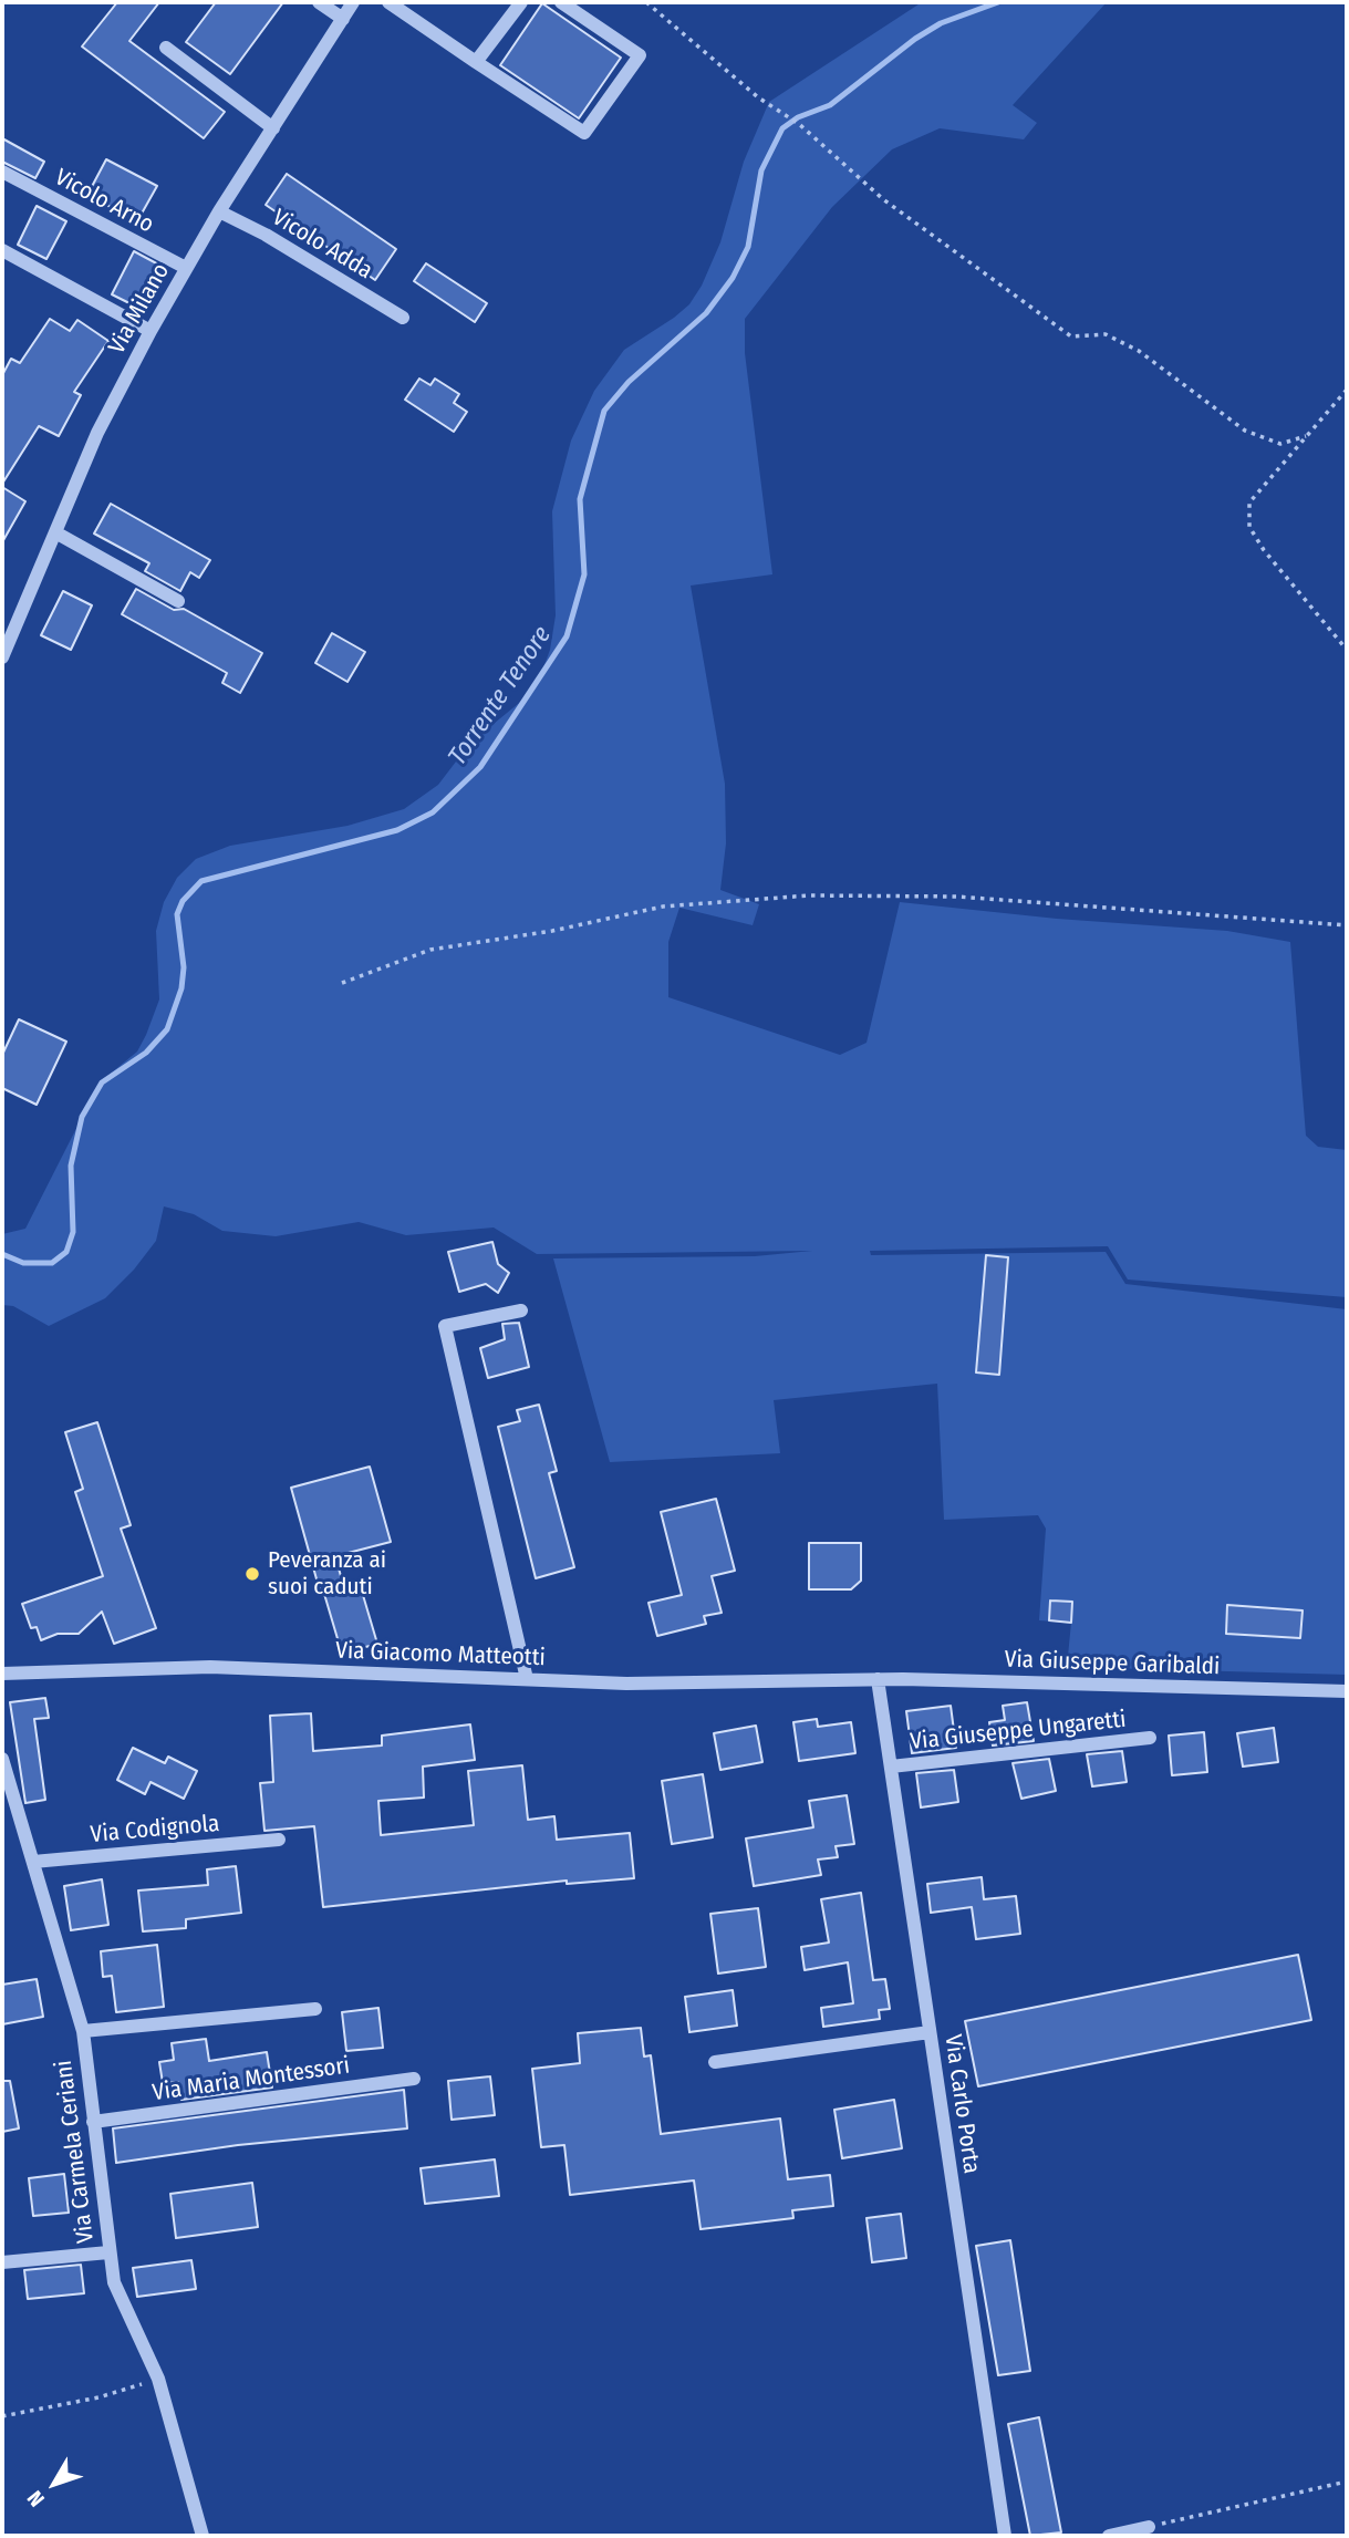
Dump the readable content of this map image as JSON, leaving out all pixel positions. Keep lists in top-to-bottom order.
{
  "streets": {
    "street": [
      "Vicolo Arno",
      "Vicolo Adda",
      "Via Milano",
      "Via Giacomo Matteotti",
      "Via Giuseppe Garibaldi",
      "Via Giuseppe Ungaretti",
      "Via Codignola",
      "Via Maria Montessori",
      "Via Carlo Porta",
      "Via Carmela Ceriani"
    ]
  },
  "crossings": [
    ["Vicolo Arno", "Via Milano"],
    ["Vicolo Adda", "Via Milano"],
    ["Via Giacomo Matteotti", "Via Giuseppe Garibaldi"],
    ["Via Giacomo Matteotti", "Via Carlo Porta"],
    ["Via Giuseppe Garibaldi", "Via Carlo Porta"],
    ["Via Giuseppe Ungaretti", "Via Carlo Porta"],
    ["Via Codignola", "Via Carmela Ceriani"],
    ["Via Maria Montessori", "Via Carmela Ceriani"]
  ],
  "water": ["Torrente Tenore"],
  "places": ["Peveranza ai suoi caduti"],
  "north": "bottom left"
}
